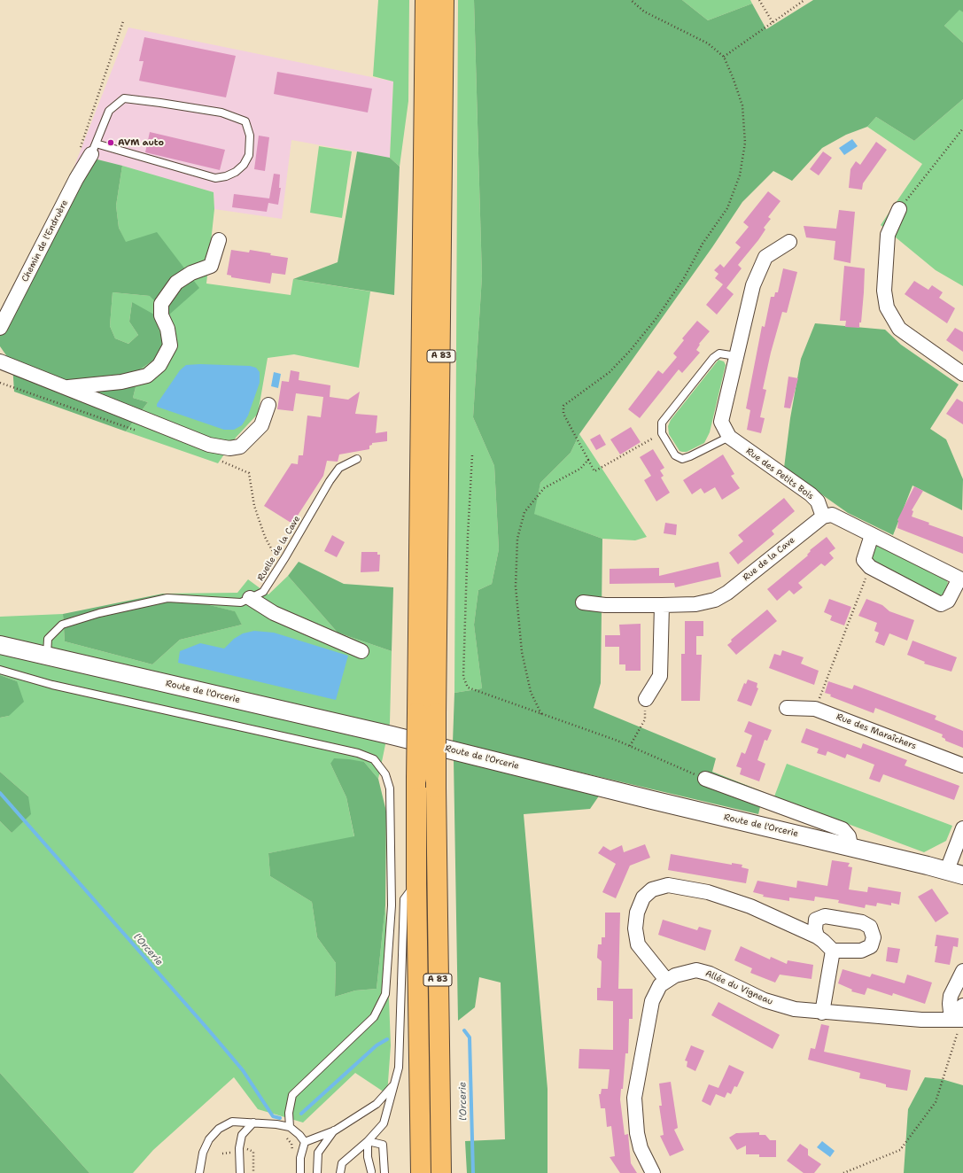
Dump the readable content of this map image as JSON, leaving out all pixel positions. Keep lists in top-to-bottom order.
{
  "streets": {
    "highway": ["A 83"],
    "street": [
      "Chemin de l'Endruère",
      "Rue des Petits Bois",
      "Rue de la Cave",
      "Route de l'Orcerie",
      "Rue des Maraîchers",
      "Allée du Vigneau"
    ],
    "lane": ["Ruelle de la Cave"]
  },
  "crossings": [
    ["Rue des Petits Bois", "Rue de la Cave"],
    ["Ruelle de la Cave", "Route de l'Orcerie"]
  ],
  "water": ["l'Orcerie"],
  "places": ["AVM auto"]
}
